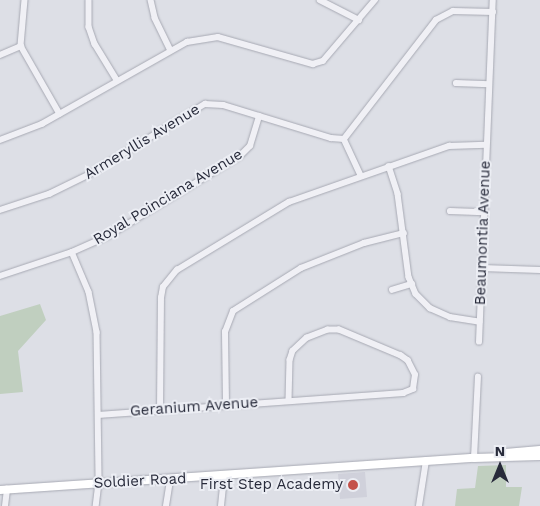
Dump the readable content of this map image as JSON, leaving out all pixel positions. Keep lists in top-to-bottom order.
{
  "streets": {
    "main road": ["Soldier Road"],
    "street": [
      "Armeryllis Avenue",
      "Royal Poinciana Avenue",
      "Beaumontia Avenue",
      "Geranium Avenue"
    ]
  },
  "crossings": [
    ["Armeryllis Avenue", "Royal Poinciana Avenue"]
  ],
  "places": ["First Step Academy"],
  "north": "top"
}
